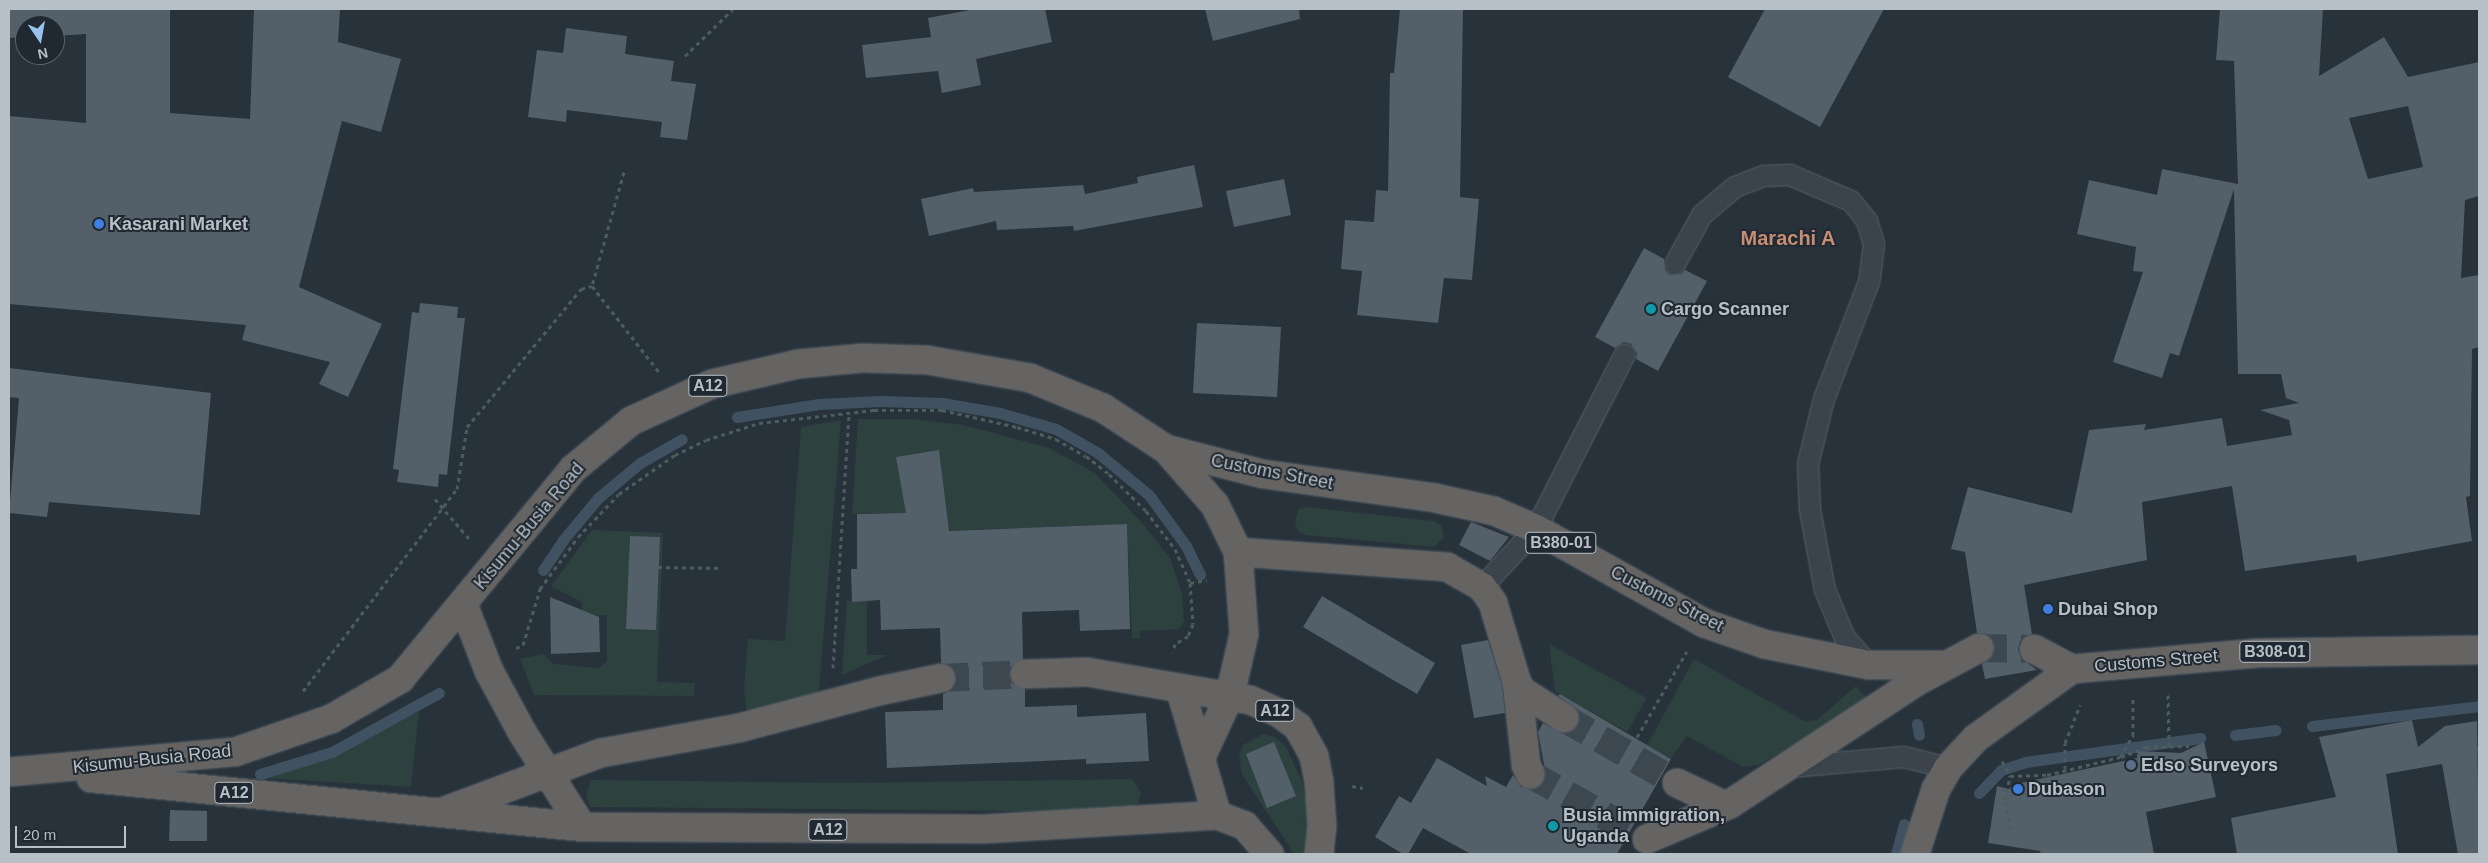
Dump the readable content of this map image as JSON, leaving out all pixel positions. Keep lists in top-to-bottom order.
{
  "streets": {
    "highway": [
      "A12",
      "Customs Street",
      "Kisumu-Busia Road",
      "B380-01",
      "B308-01"
    ]
  },
  "crossings": [
    ["A12", "Kisumu-Busia Road"],
    ["Customs Street", "Kisumu-Busia Road"]
  ],
  "districts": ["Marachi A"],
  "places": [
    "Kasarani Market",
    "Cargo Scanner",
    "Dubai Shop",
    "Edso Surveyors",
    "Dubason",
    "Busia immigration, Uganda"
  ],
  "scale_bar": "20 m",
  "north": "bottom"
}
